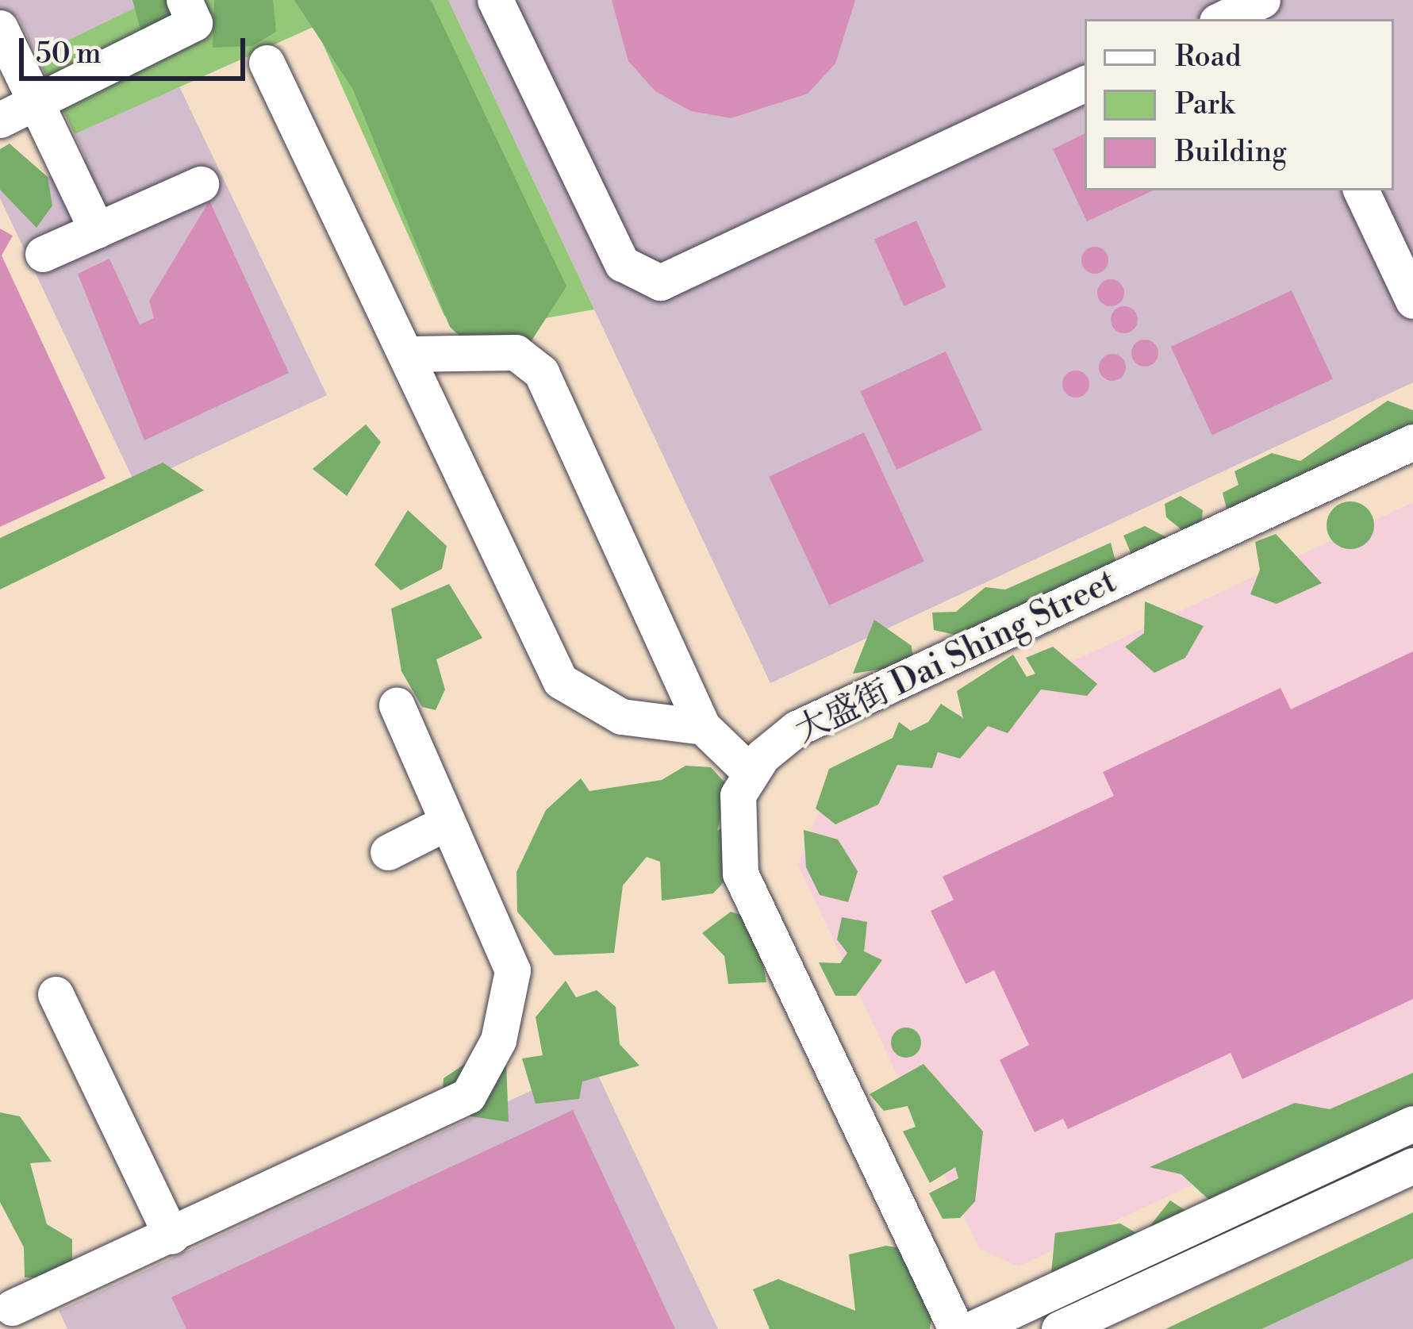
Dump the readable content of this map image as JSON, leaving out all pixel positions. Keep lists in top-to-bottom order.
{
  "streets": {
    "street": ["大盛街 Dai Shing Street"]
  },
  "legend": ["Road", "Park", "Building"],
  "scale_bar": "50 m"
}
